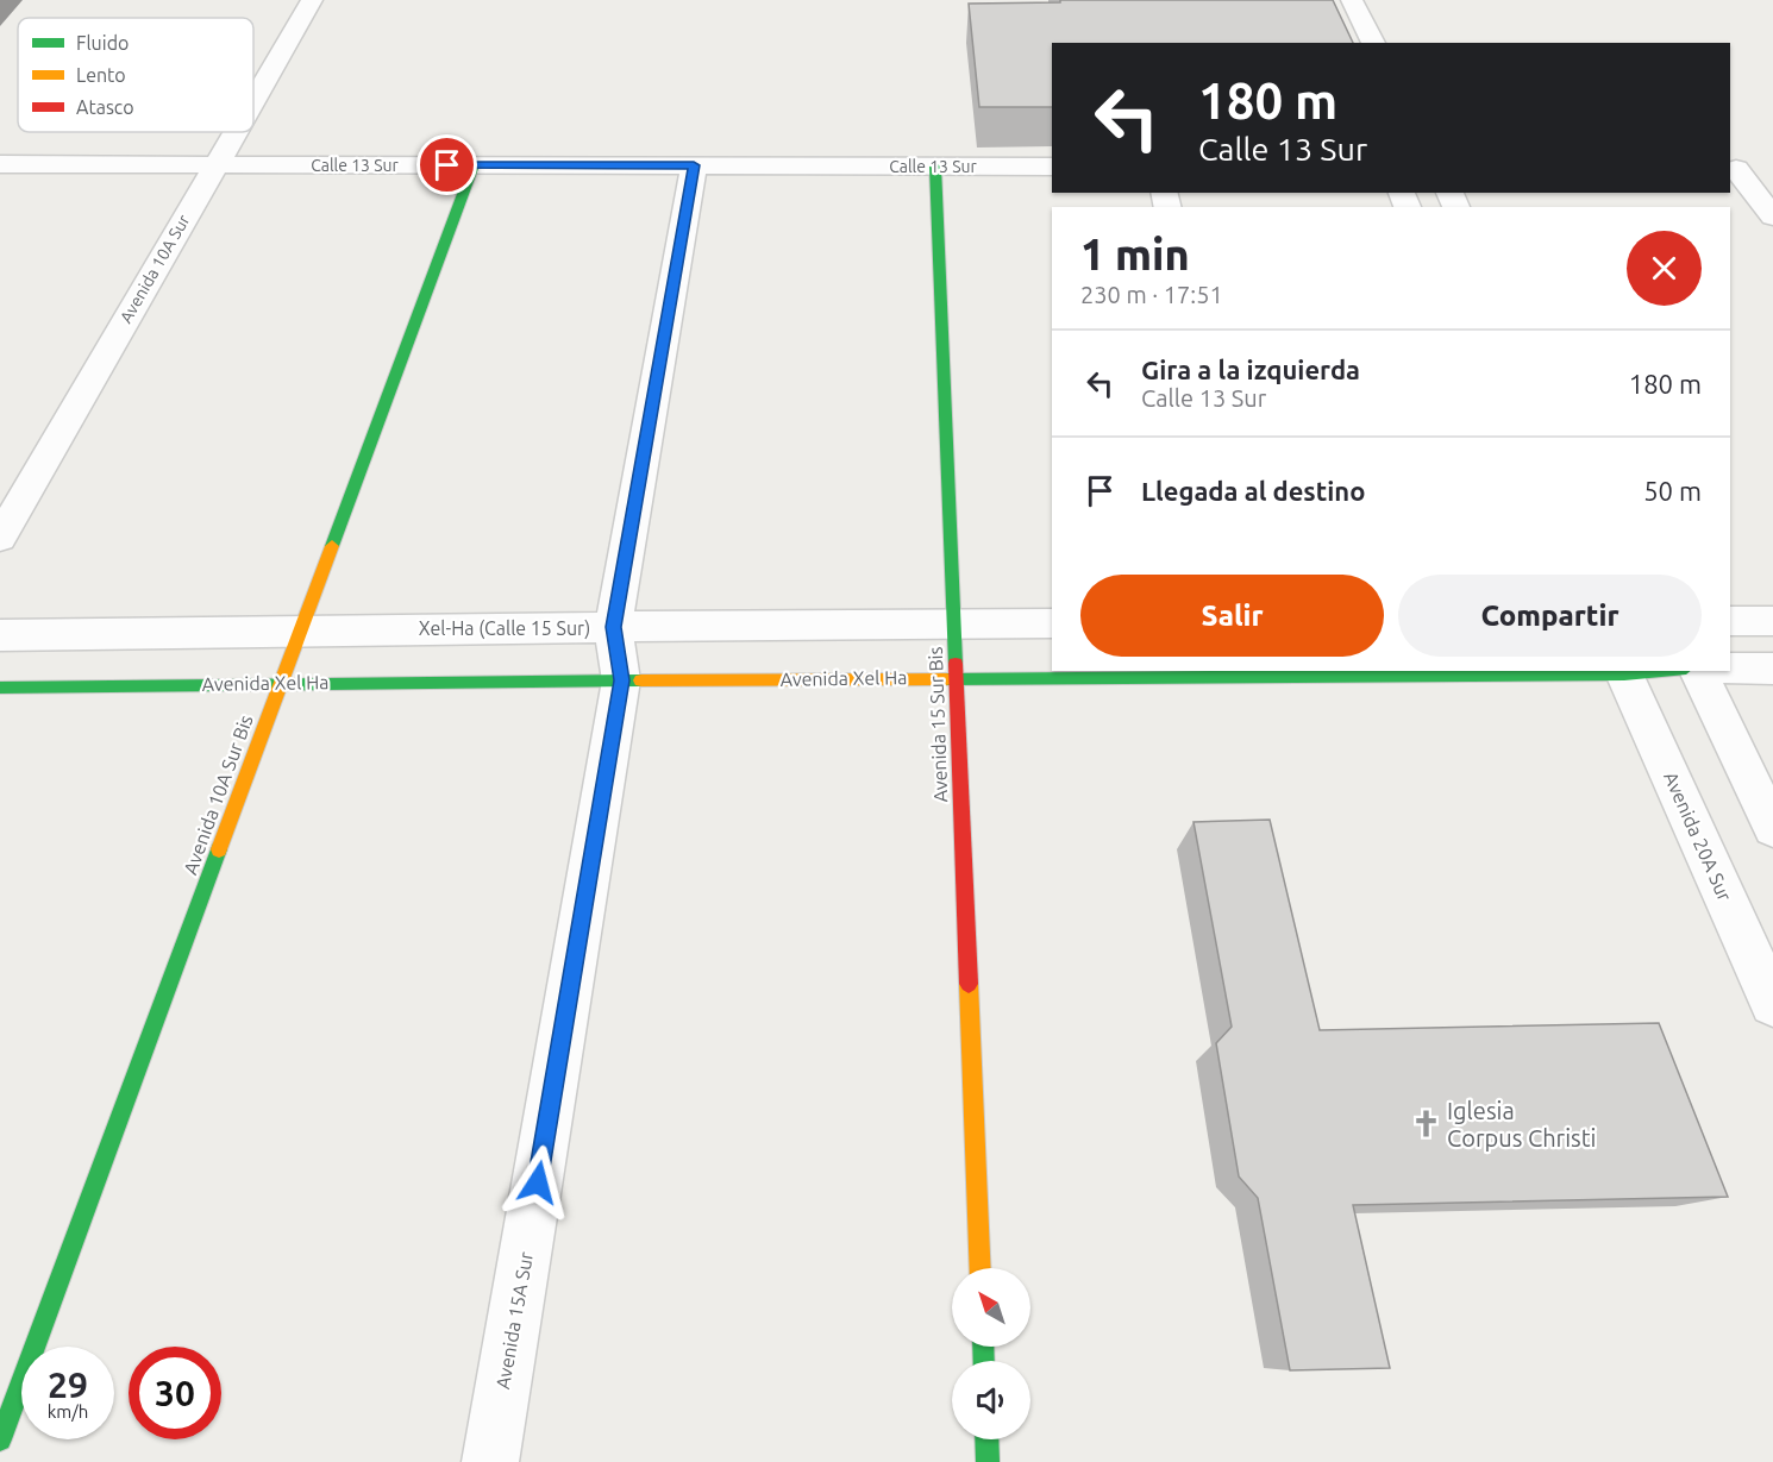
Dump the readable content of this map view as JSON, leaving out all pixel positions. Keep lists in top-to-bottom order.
{
  "streets": {
    "street": [
      "Calle 13 Sur",
      "Avenida 10A Sur",
      "Xel-Ha (Calle 15 Sur)",
      "Avenida Xel Ha",
      "Avenida 15 Sur Bis",
      "Avenida 10A Sur Bis",
      "Avenida 20A Sur",
      "Avenida 15A Sur"
    ]
  },
  "crossings": [
    ["Calle 13 Sur", "Avenida 10A Sur"],
    ["Calle 13 Sur", "Avenida 15 Sur Bis"],
    ["Calle 13 Sur", "Avenida 10A Sur Bis"],
    ["Calle 13 Sur", "Avenida 15A Sur"],
    ["Xel-Ha (Calle 15 Sur)", "Avenida 15 Sur Bis"],
    ["Xel-Ha (Calle 15 Sur)", "Avenida 10A Sur Bis"],
    ["Xel-Ha (Calle 15 Sur)", "Avenida 15A Sur"],
    ["Avenida Xel Ha", "Avenida 15 Sur Bis"],
    ["Avenida Xel Ha", "Avenida 10A Sur Bis"],
    ["Avenida Xel Ha", "Avenida 20A Sur"],
    ["Avenida Xel Ha", "Avenida 15A Sur"]
  ],
  "places": {
    "church": ["Iglesia Corpus Christi"]
  },
  "legend": ["Fluido", "Lento", "Atasco"],
  "north": "top left",
  "page": {
    "turn": ["180 m", "Calle 13 Sur"],
    "heading": ["1 min", "230 m · 17:51"],
    "list": [
      {
        "name": "Gira a la izquierda",
        "note": "Calle 13 Sur",
        "value": "180 m"
      },
      {
        "name": "Llegada al destino",
        "value": "50 m"
      }
    ],
    "buttons": ["Salir", "Compartir"],
    "speed": "29 km/h",
    "limit": "30"
  }
}
